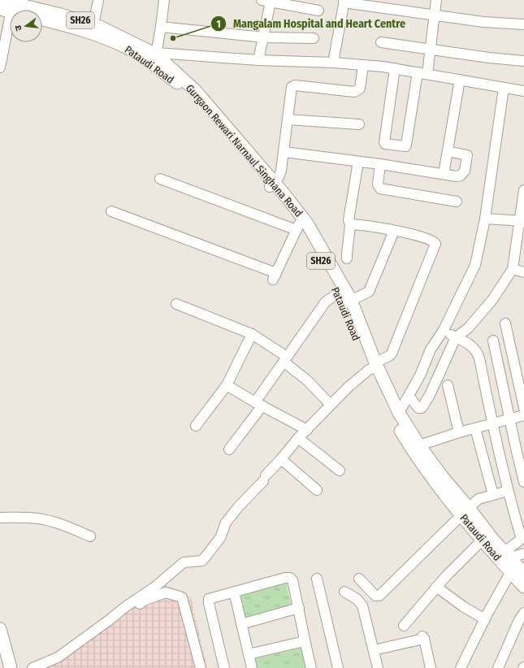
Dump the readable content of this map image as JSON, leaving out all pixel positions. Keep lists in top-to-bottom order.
{
  "streets": {
    "main road": ["SH26", "Pataudi Road", "Gurgaon Rewari Narnaul Singhana Road"]
  },
  "crossings": [
    ["SH26", "Gurgaon Rewari Narnaul Singhana Road"],
    ["Pataudi Road", "Gurgaon Rewari Narnaul Singhana Road"]
  ],
  "places": ["Mangalam Hospital and Heart Centre"],
  "north": "left"
}
